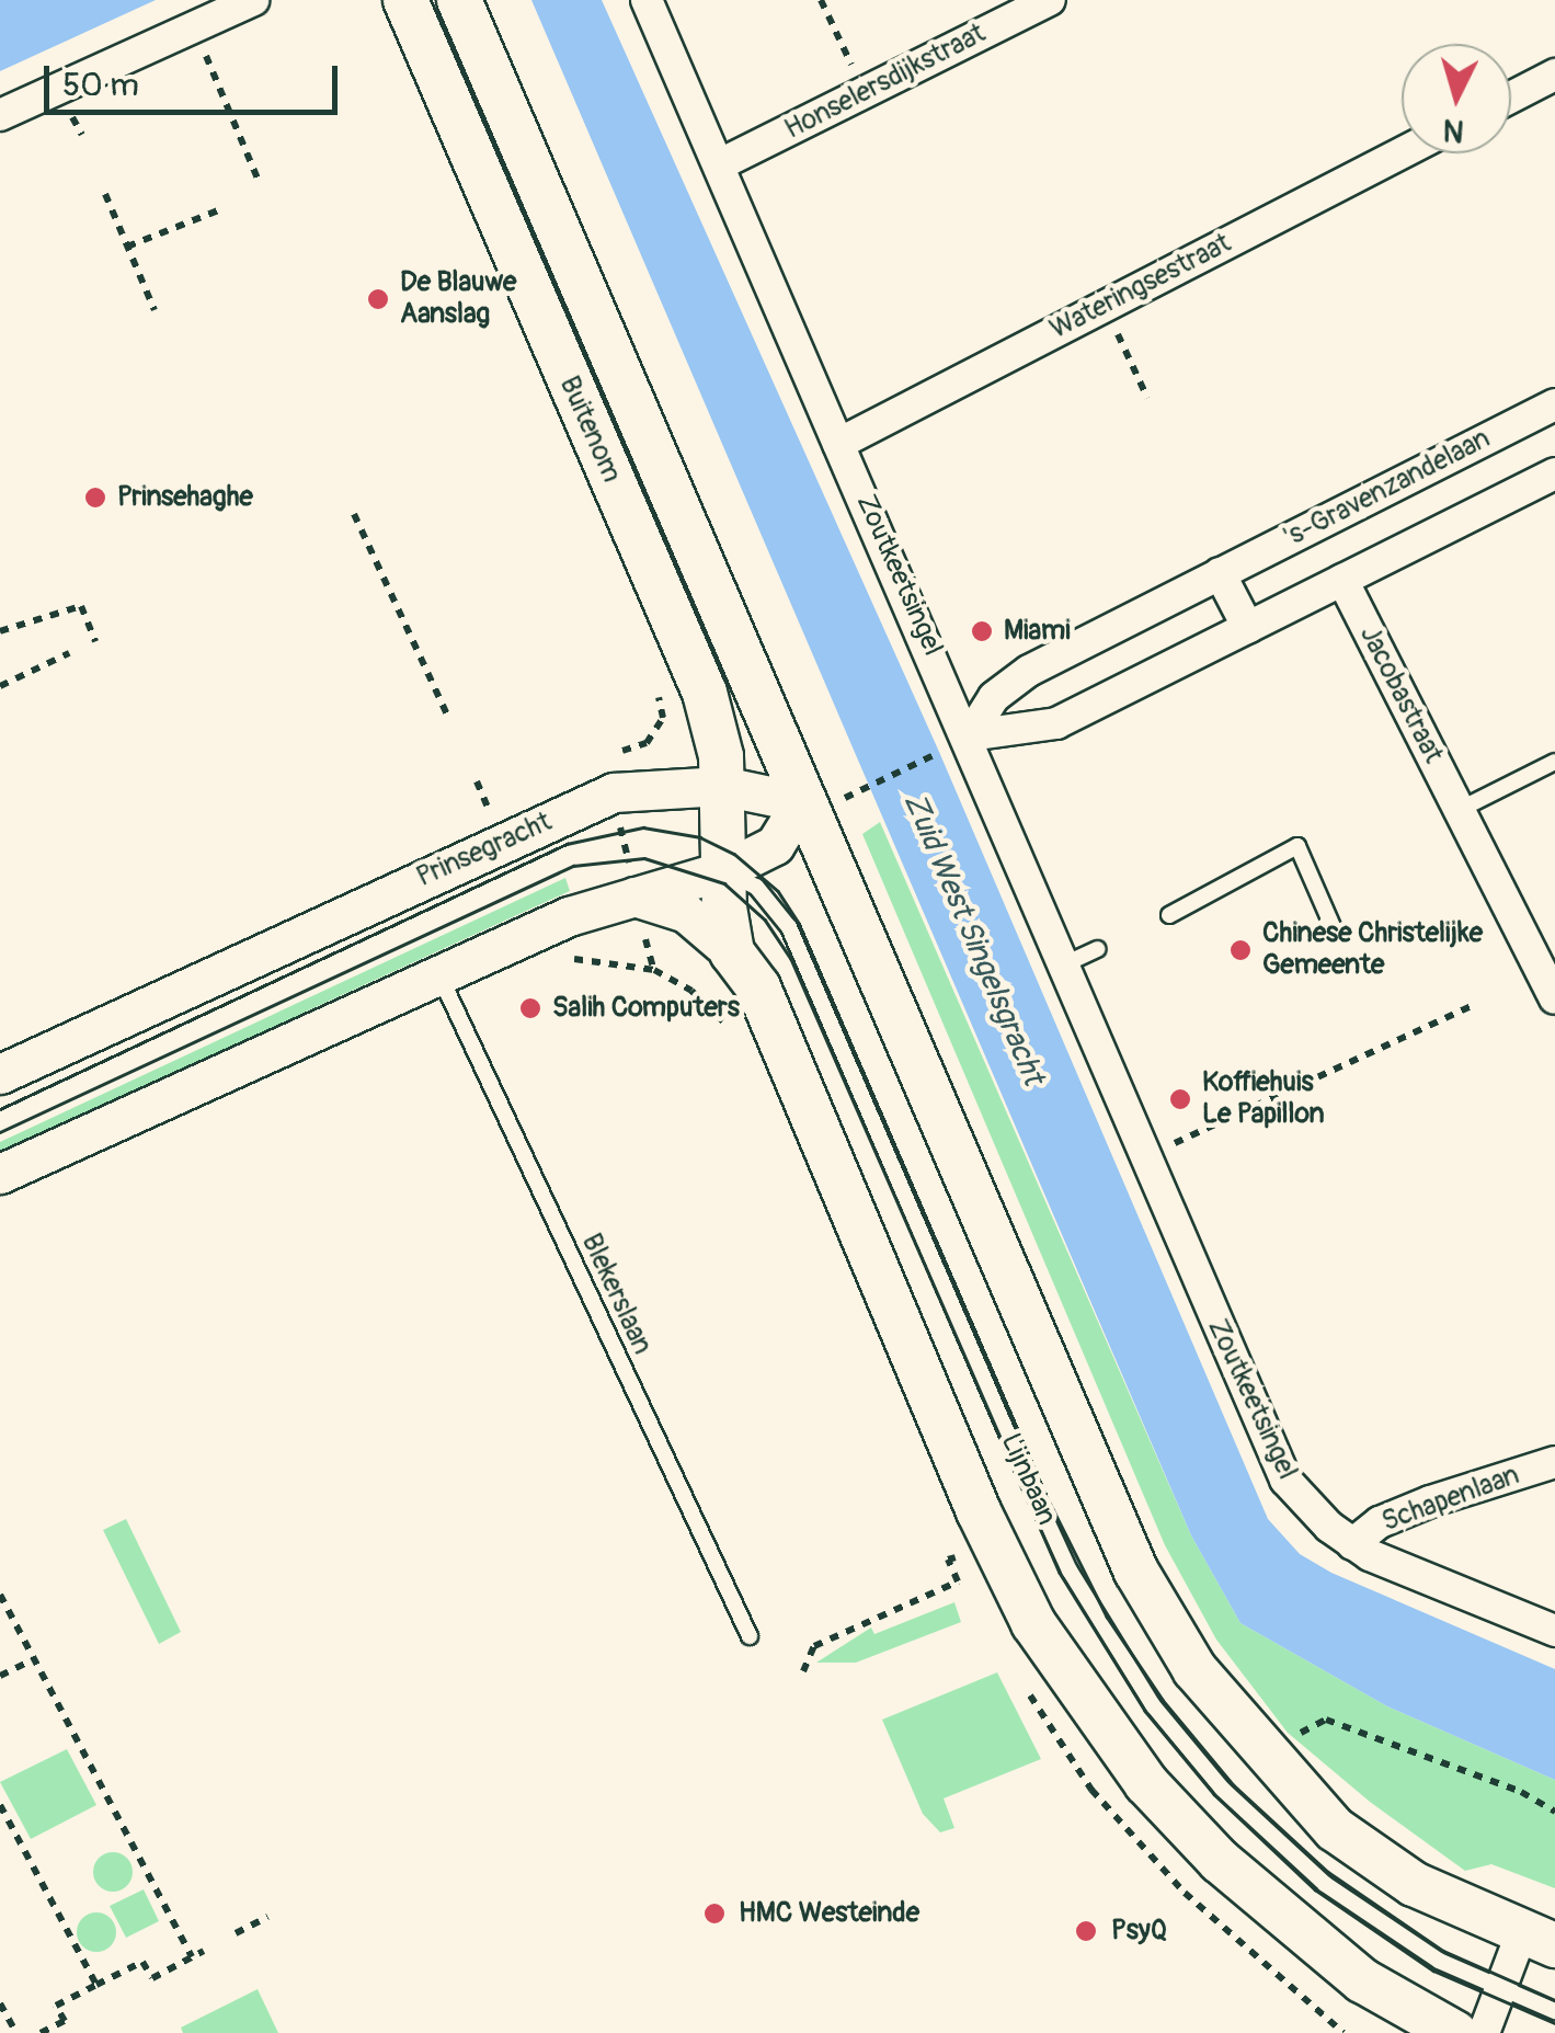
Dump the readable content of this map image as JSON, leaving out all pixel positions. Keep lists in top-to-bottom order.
{
  "streets": {
    "main road": ["Buitenom", "Lijnbaan"],
    "street": [
      "Honselersdijkstraat",
      "Wateringsestraat",
      "'s-Gravenzandelaan",
      "Zoutkeetsingel",
      "Jacobastraat",
      "Prinsegracht",
      "Schapenlaan"
    ],
    "lane": ["Blekerslaan"]
  },
  "crossings": [
    ["Honselersdijkstraat", "Zoutkeetsingel"],
    ["Wateringsestraat", "Zoutkeetsingel"],
    ["Buitenom", "Prinsegracht"],
    ["Buitenom", "Lijnbaan"],
    ["'s-Gravenzandelaan", "Zoutkeetsingel"],
    ["Zoutkeetsingel", "Schapenlaan"]
  ],
  "water": ["Zuid West Singelsgracht"],
  "places": [
    "De Blauwe Aanslag",
    "Prinsehaghe",
    "Miami",
    "Chinese Christelijke Gemeente",
    "Salih Computers",
    "Koffiehuis Le Papillon",
    "HMC Westeinde",
    "PsyQ"
  ],
  "scale_bar": "50 m",
  "north": "bottom"
}
